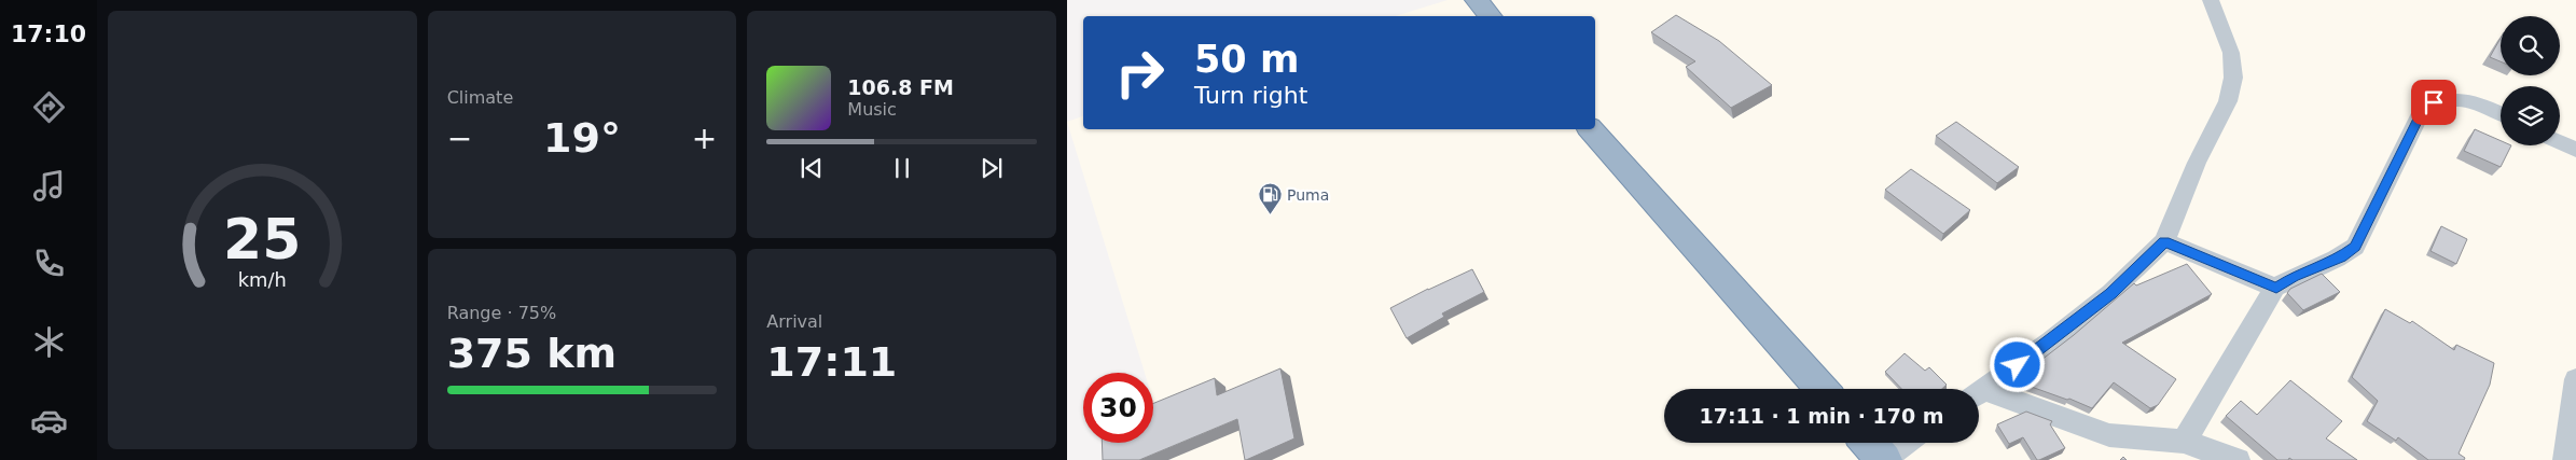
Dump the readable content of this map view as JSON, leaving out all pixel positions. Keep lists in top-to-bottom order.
{
  "places": {
    "fuel station": ["Puma"]
  },
  "page": {
    "tabs": "17:10",
    "tile": [
      "Climate",
      ["Range · 75%", "375 km"],
      ["Arrival", "17:11"]
    ],
    "turn": ["50 m", "Turn right"],
    "song": ["106.8 FM", "Music"],
    "heat": ["−", "19°", "+"],
    "limit": "30",
    "trip": "17:11 · 1 min · 170 m",
    "gauge": ["25", "km/h"]
  }
}
